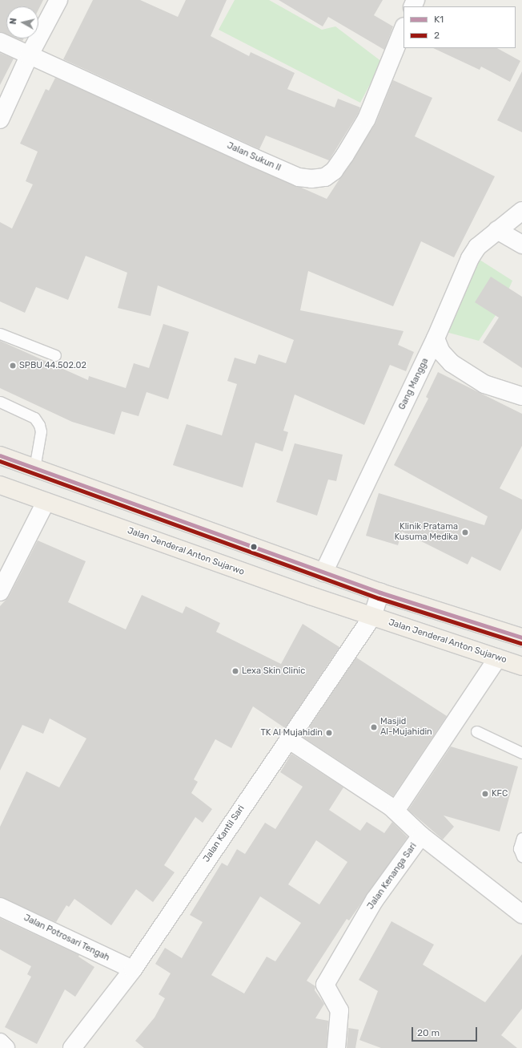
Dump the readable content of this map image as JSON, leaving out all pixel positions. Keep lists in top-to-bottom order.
{
  "streets": {
    "highway": ["Jalan Jenderal Anton Sujarwo"],
    "street": [
      "Jalan Sukun II",
      "Gang Mangga",
      "Jalan Kantil Sari",
      "Jalan Kenanga Sari",
      "Jalan Potrosari Tengah"
    ]
  },
  "crossings": [
    ["Jalan Jenderal Anton Sujarwo", "Jalan Kantil Sari"],
    ["Jalan Kantil Sari", "Jalan Kenanga Sari"],
    ["Jalan Kantil Sari", "Jalan Potrosari Tengah"]
  ],
  "places": [
    "SPBU 44.502.02",
    "Klinik Pratama Kusuma Medika",
    "Lexa Skin Clinic",
    "Masjid Al-Mujahidin",
    "TK Al Mujahidin",
    "KFC"
  ],
  "lines": ["transit line K1", "transit line 2"],
  "legend": ["K1", "2"],
  "scale_bar": "20 m",
  "north": "left"
}
